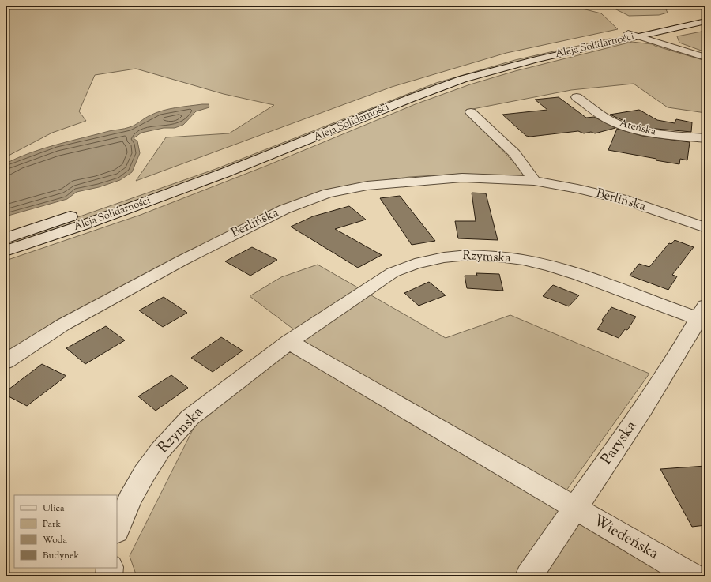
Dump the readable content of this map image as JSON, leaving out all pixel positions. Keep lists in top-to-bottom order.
{
  "streets": {
    "main road": [
      "Aleja Solidarności",
      "Ateńska",
      "Berlińska",
      "Rzymska",
      "Paryska",
      "Wiedeńska"
    ]
  },
  "crossings": [
    ["Rzymska", "Paryska"],
    ["Paryska", "Wiedeńska"]
  ],
  "legend": [
    "Ulica",
    "Park",
    "Woda",
    "Budynek"
  ]
}
